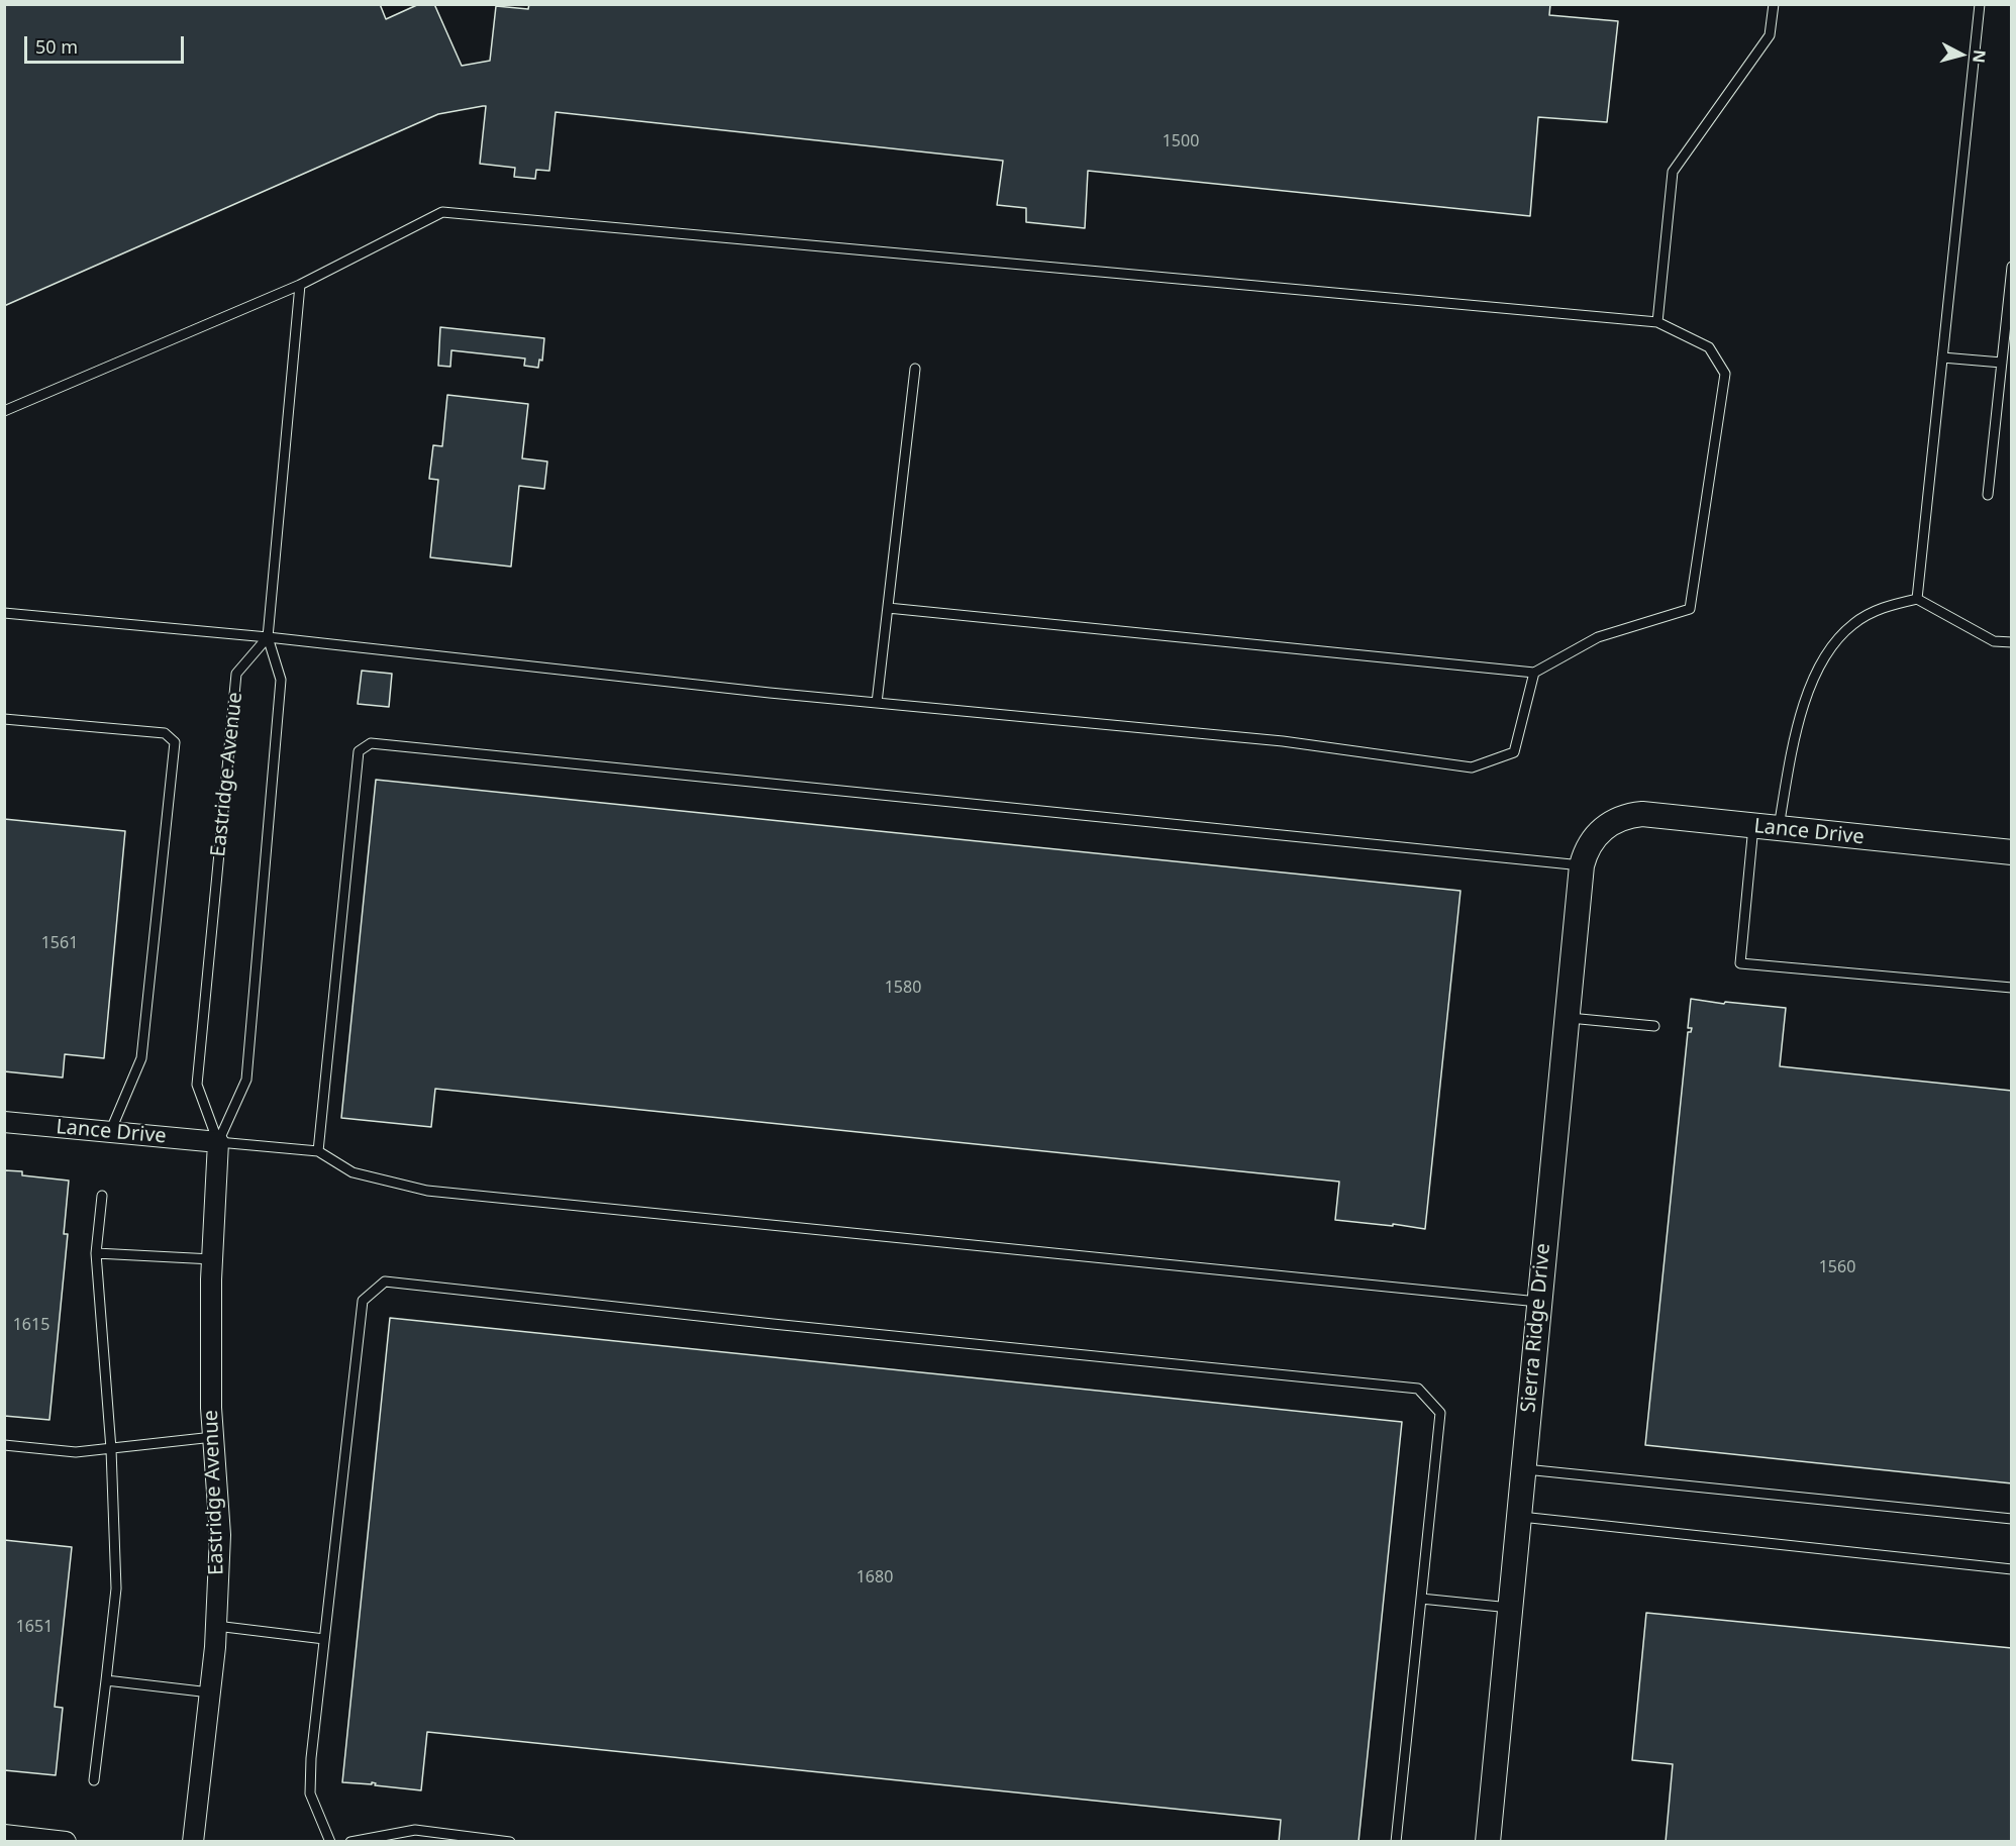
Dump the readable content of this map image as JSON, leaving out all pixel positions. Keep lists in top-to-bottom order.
{
  "streets": {
    "street": ["Eastridge Avenue", "Lance Drive", "Sierra Ridge Drive"]
  },
  "crossings": [
    ["Eastridge Avenue", "Lance Drive"],
    ["Lance Drive", "Sierra Ridge Drive"]
  ],
  "house_numbers": [
    "1500",
    "1561",
    "1580",
    "1560",
    "1615",
    "1680",
    "1651"
  ],
  "scale_bar": "50 m",
  "north": "right"
}
